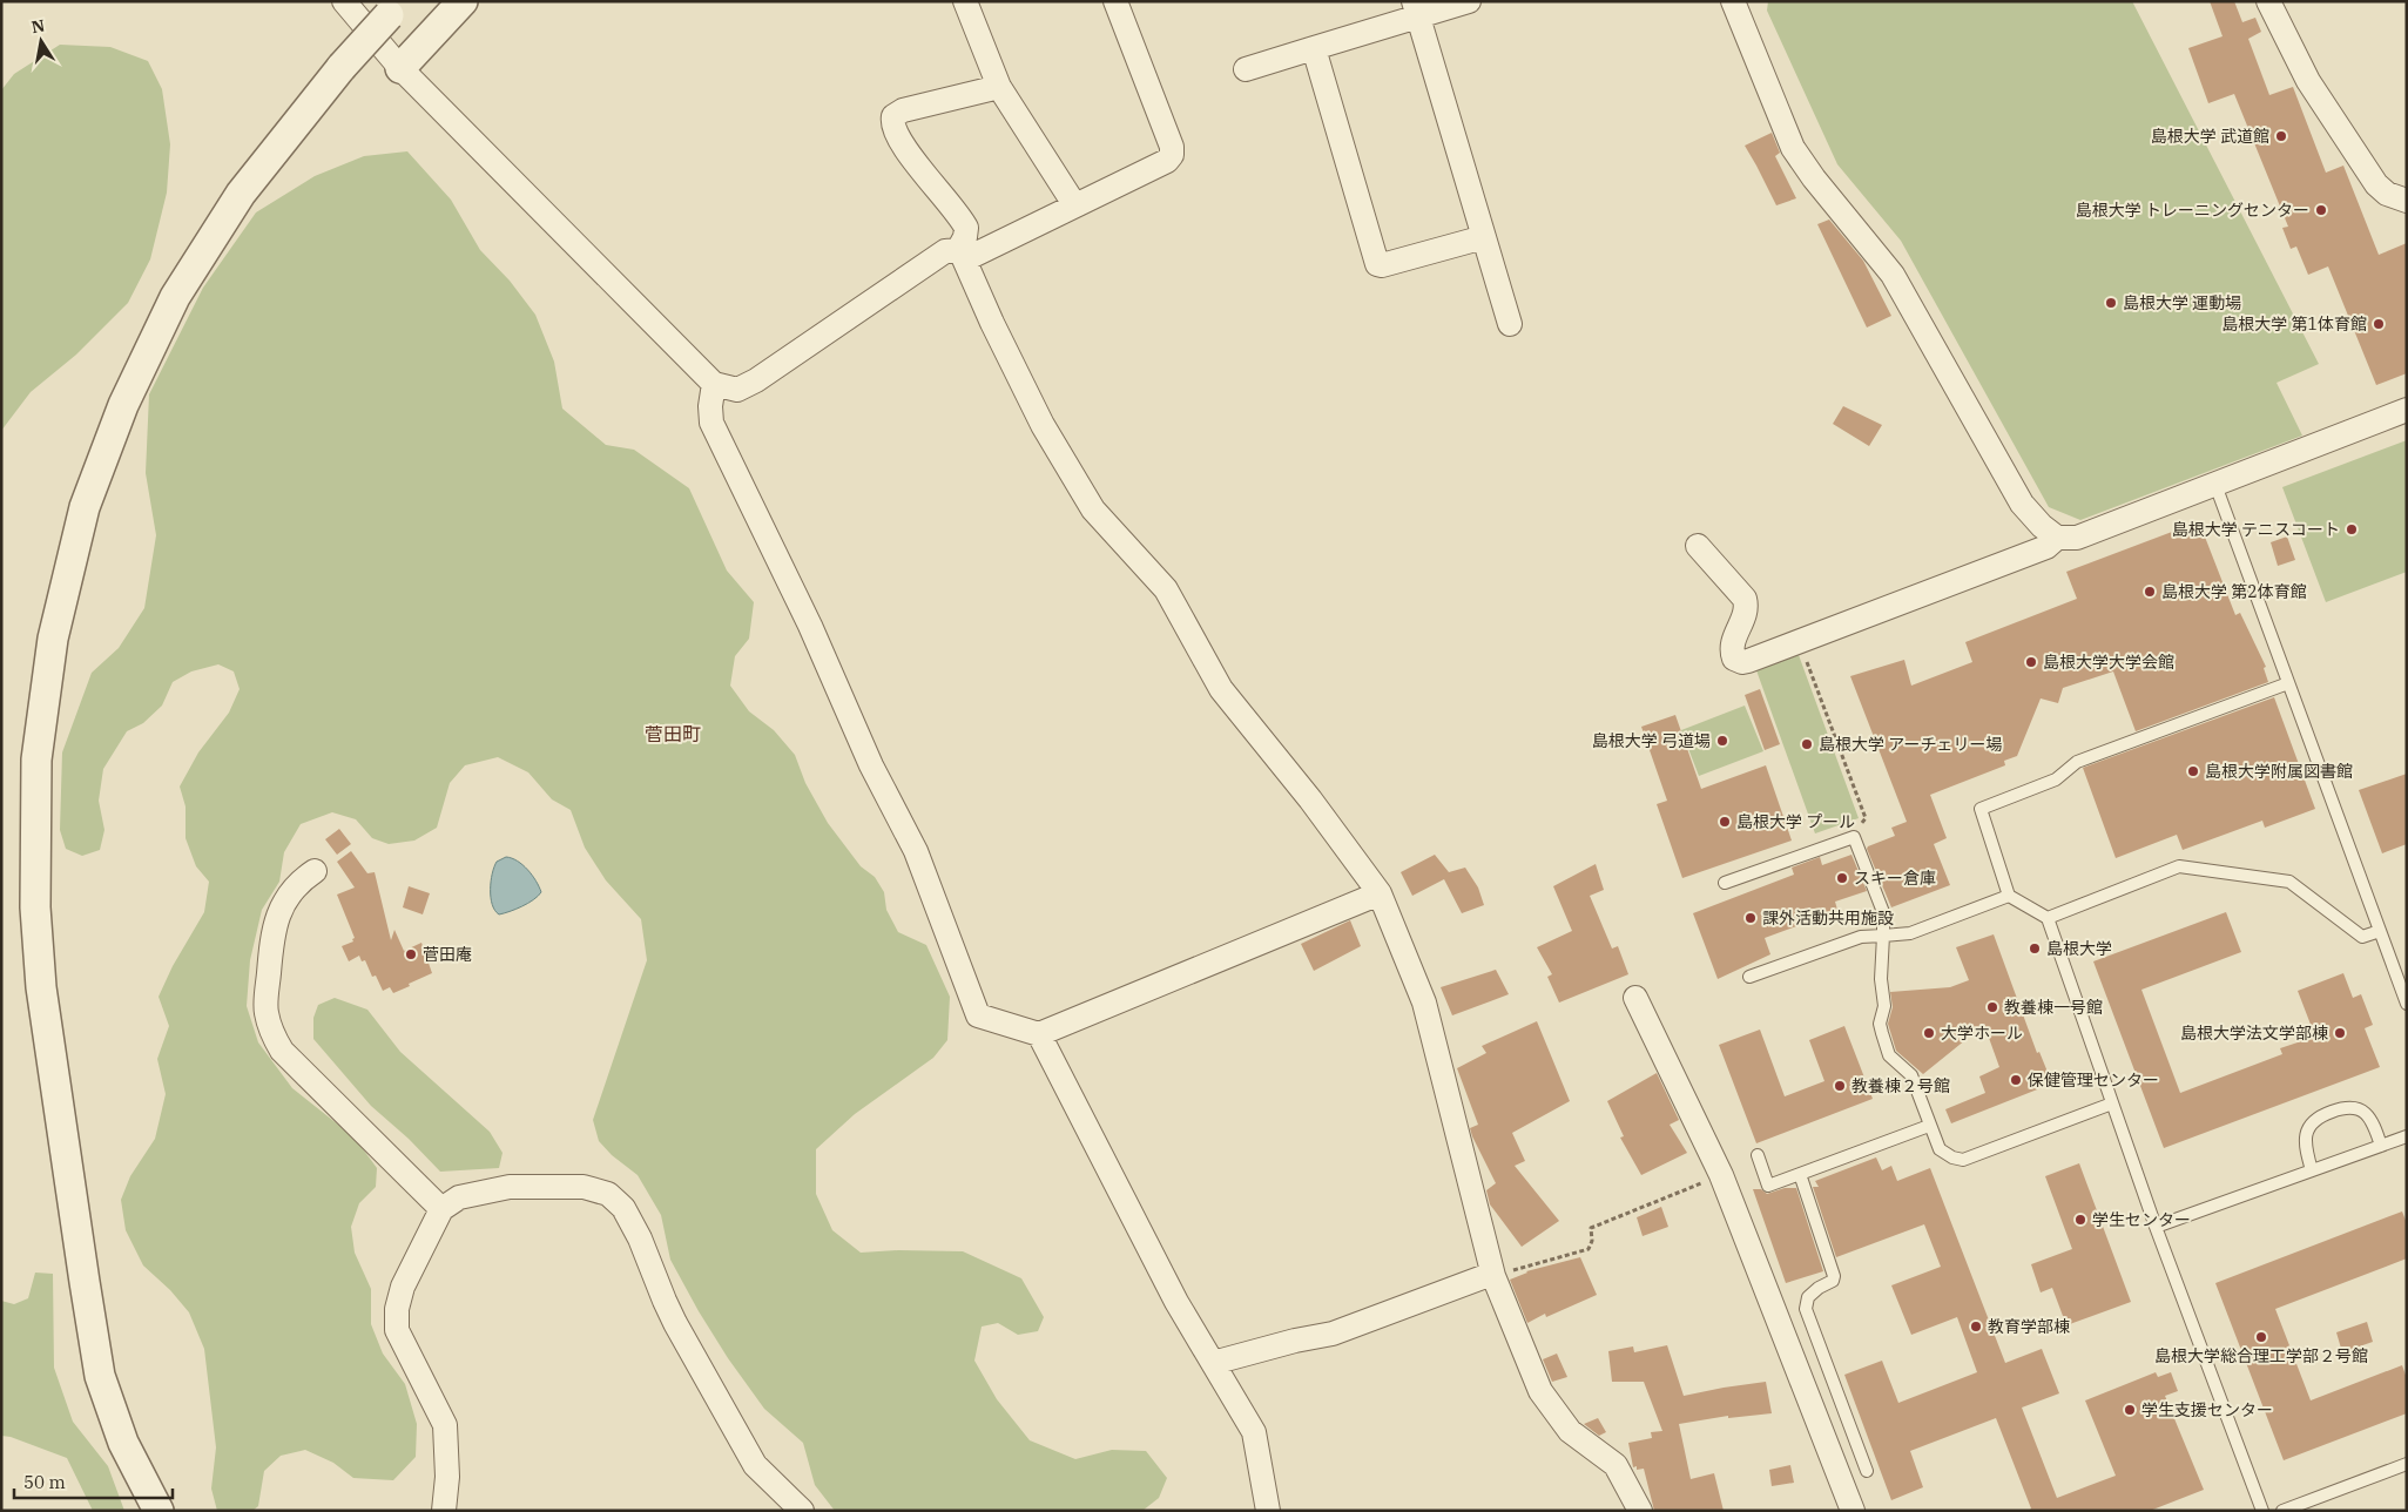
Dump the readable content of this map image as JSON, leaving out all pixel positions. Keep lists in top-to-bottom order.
{
  "districts": ["菅田町"],
  "places": [
    "島根大学 武道館",
    "島根大学 トレーニングセンター",
    "島根大学 運動場",
    "島根大学 第1体育館",
    "島根大学 テニスコート",
    "島根大学 第2体育館",
    "島根大学大学会館",
    "島根大学 弓道場",
    "島根大学 アーチェリー場",
    "島根大学附属図書館",
    "島根大学 プール",
    "スキー倉庫",
    "課外活動共用施設",
    "島根大学",
    "菅田庵",
    "教養棟一号館",
    "大学ホール",
    "島根大学法文学部棟",
    "保健管理センター",
    "教養棟２号館",
    "学生センター",
    "教育学部棟",
    "島根大学総合理工学部２号館",
    "学生支援センター"
  ],
  "scale_bar": "50 m",
  "north": "top"
}
